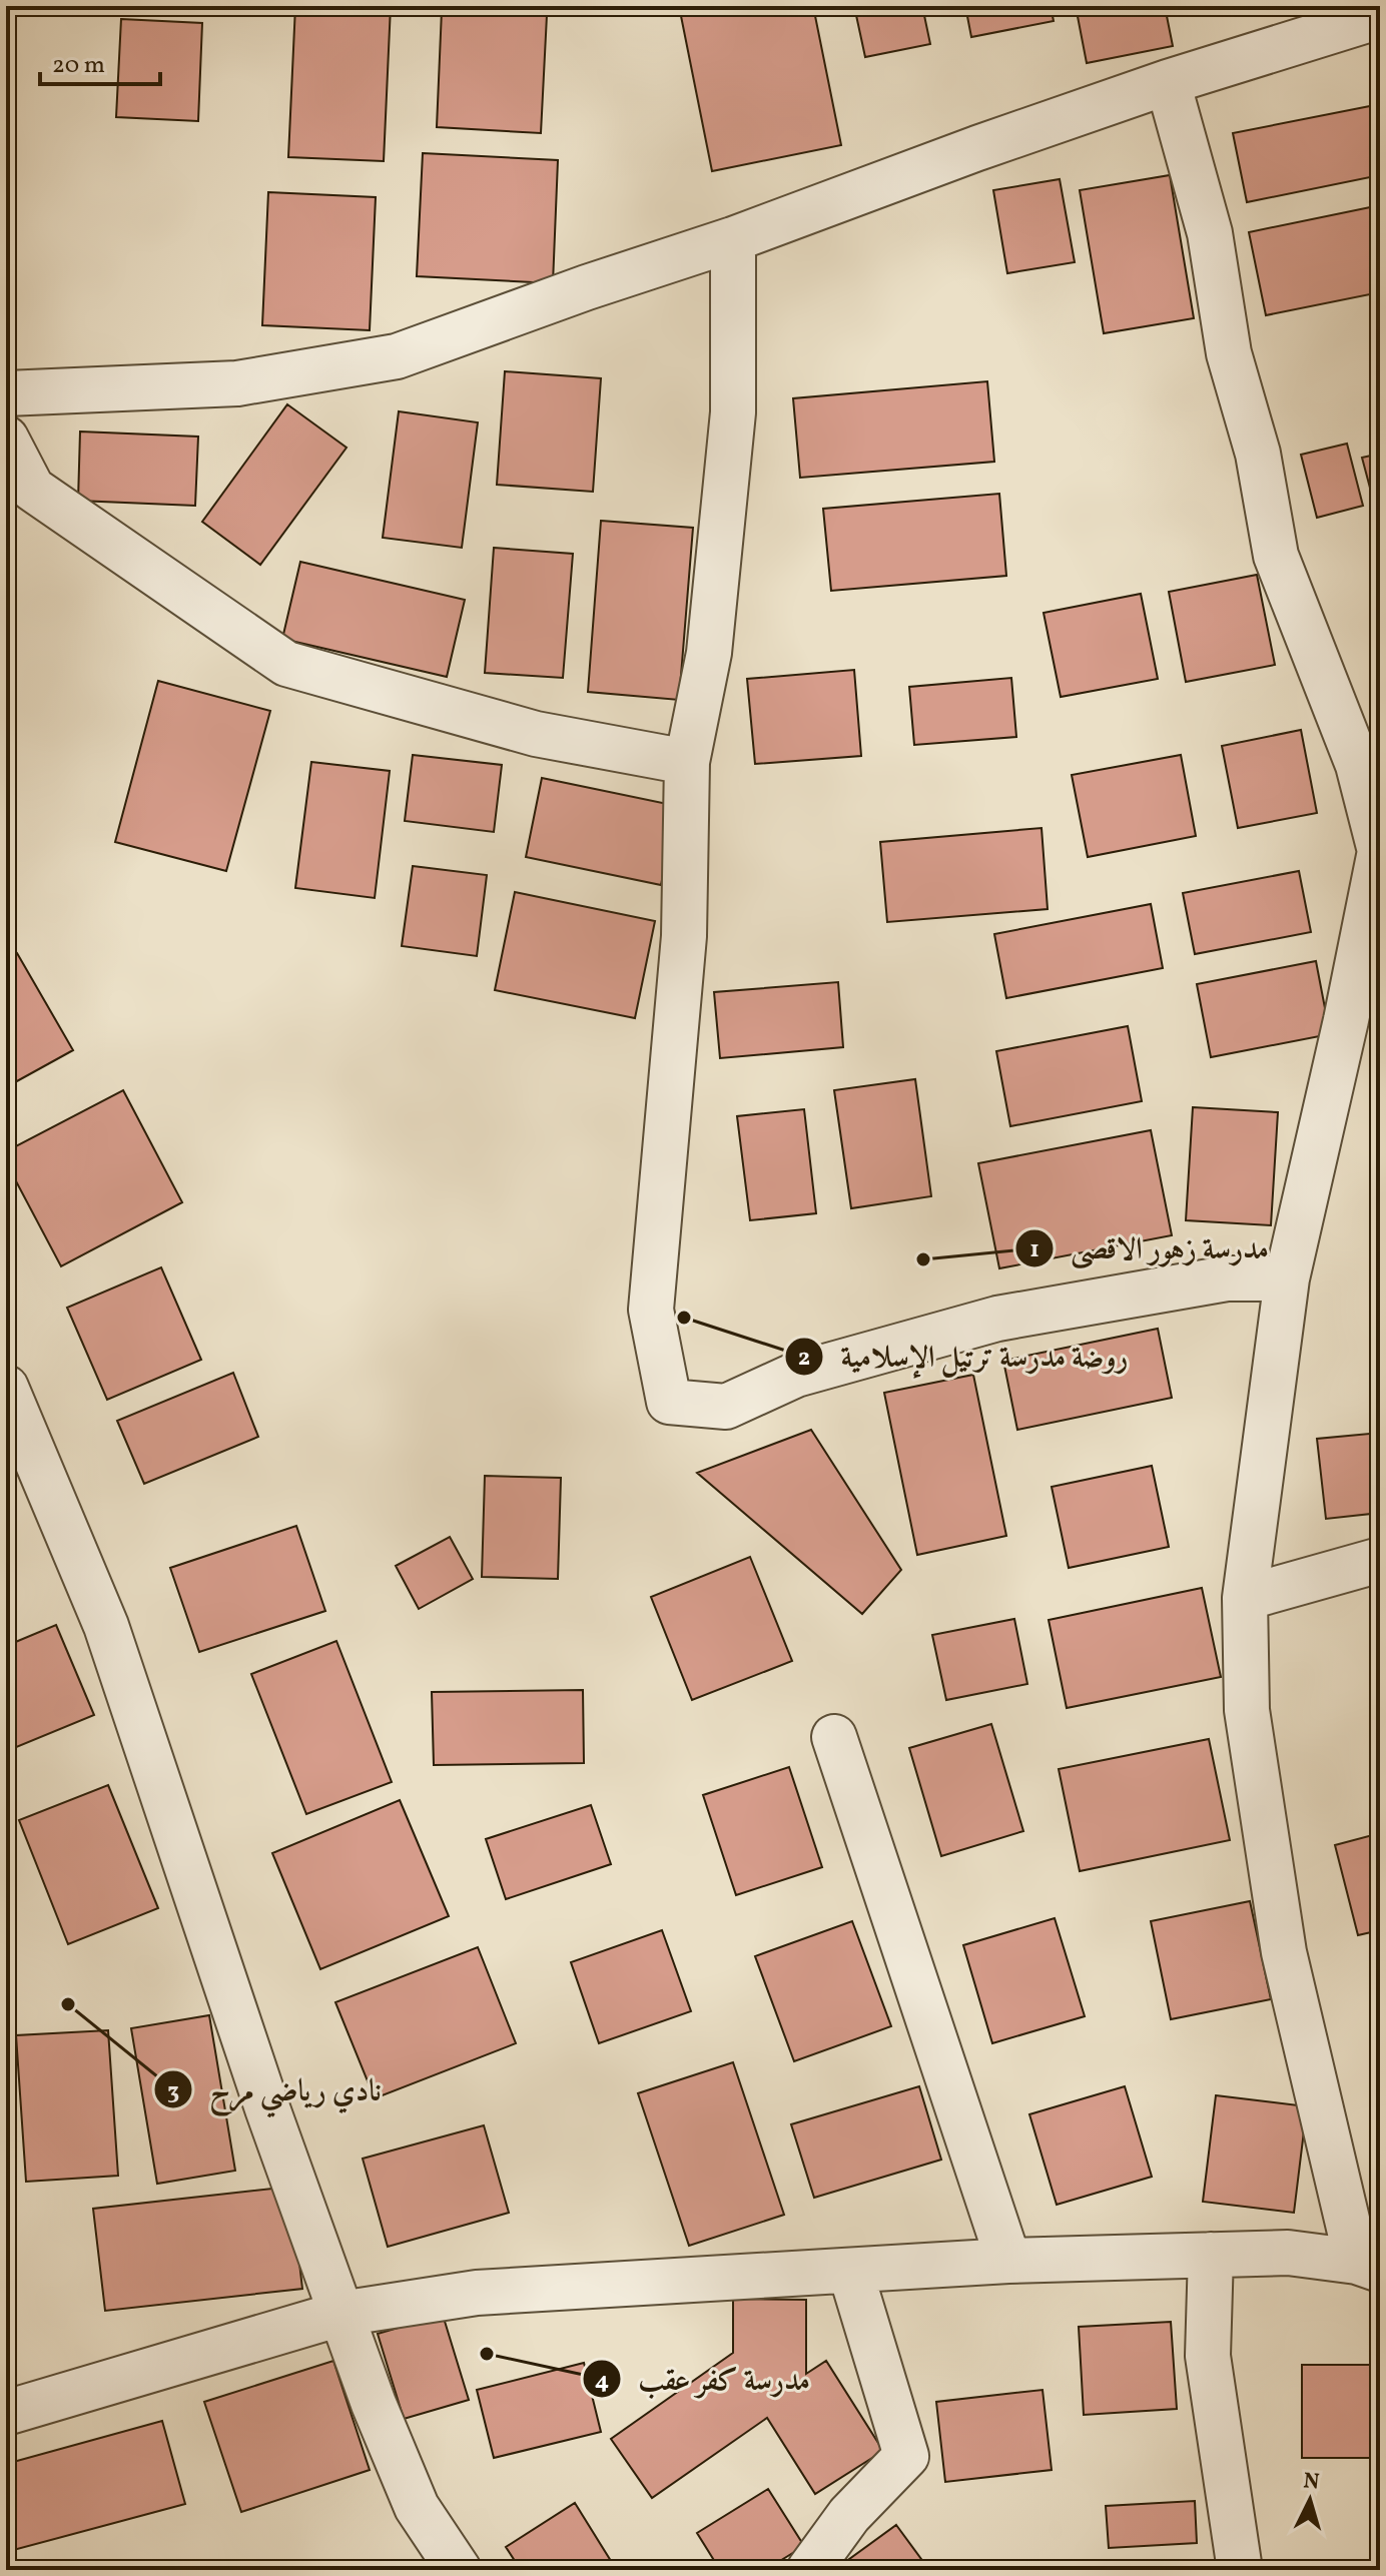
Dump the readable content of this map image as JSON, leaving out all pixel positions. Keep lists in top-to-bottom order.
{
  "places": [
    "مدرسة زهور الاقصى",
    "روضة مدرسة ترتيل الإسلامية",
    "نادي رياضي مرح",
    "مدرسة كفر عقب"
  ],
  "scale_bar": "20 m",
  "north": "top"
}
